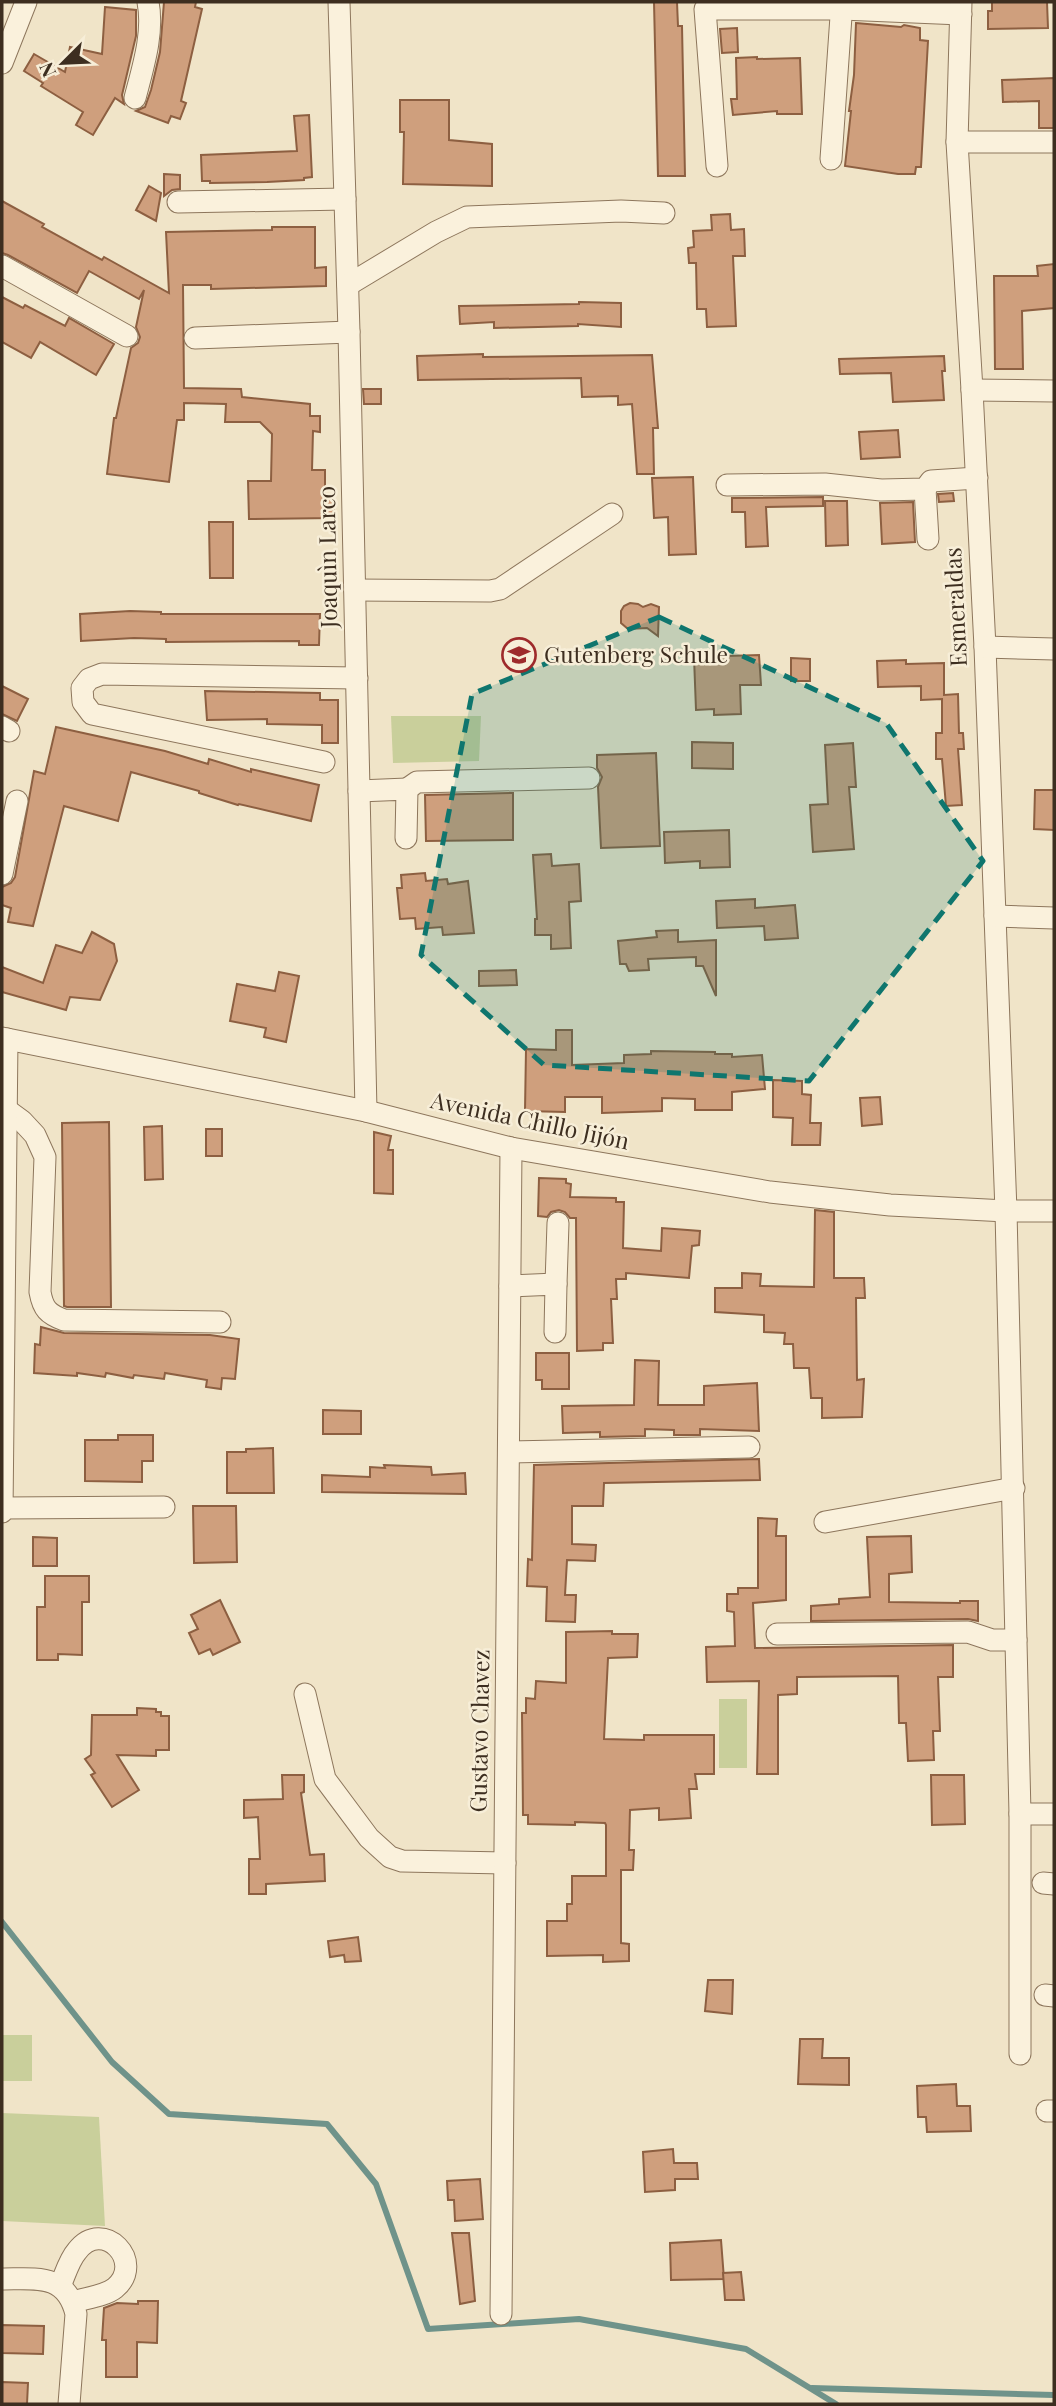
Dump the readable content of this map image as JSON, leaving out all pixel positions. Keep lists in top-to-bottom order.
{
  "streets": {
    "street": [
      "Joaquìn Larco",
      "Esmeraldas",
      "Avenida Chillo Jijón",
      "Gustavo Chavez"
    ]
  },
  "crossings": [
    ["Joaquìn Larco", "Avenida Chillo Jijón"],
    ["Esmeraldas", "Avenida Chillo Jijón"],
    ["Avenida Chillo Jijón", "Gustavo Chavez"]
  ],
  "places": {
    "school or university": ["Gutenberg Schule"]
  },
  "north": "bottom left"
}
